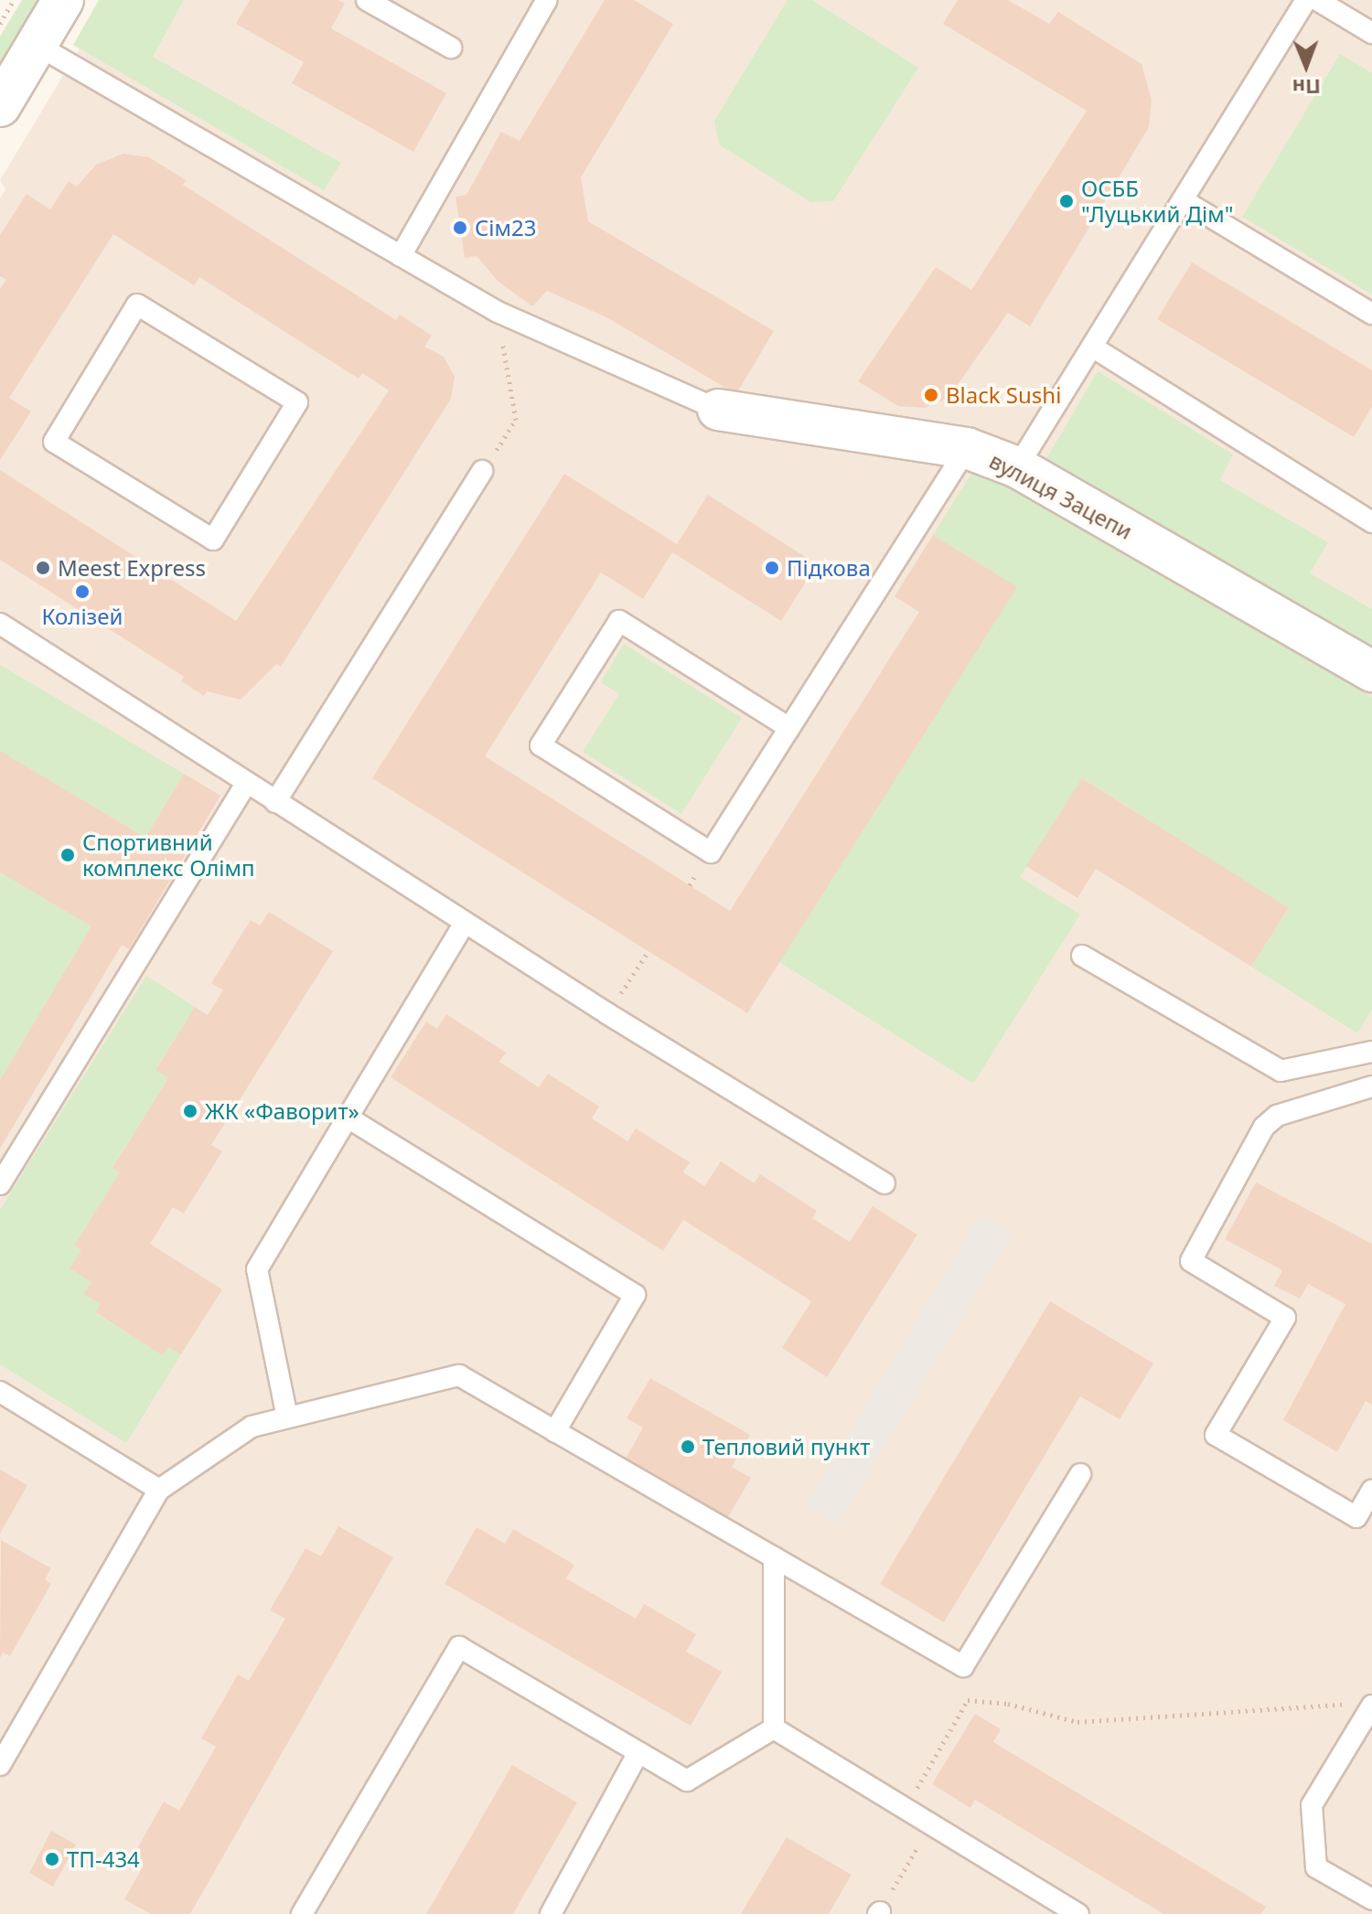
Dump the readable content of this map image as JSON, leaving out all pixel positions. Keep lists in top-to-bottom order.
{
  "streets": {
    "street": ["вулиця Зацепи"]
  },
  "places": [
    "ОСББ \"Луцький Дім\"",
    "Сім23",
    "Black Sushi",
    "Meest Express",
    "Підкова",
    "Колізей",
    "Спортивний комплекс Олімп",
    "ЖК «Фаворит»",
    "Тепловий пункт",
    "ТП-434"
  ],
  "north": "bottom"
}
